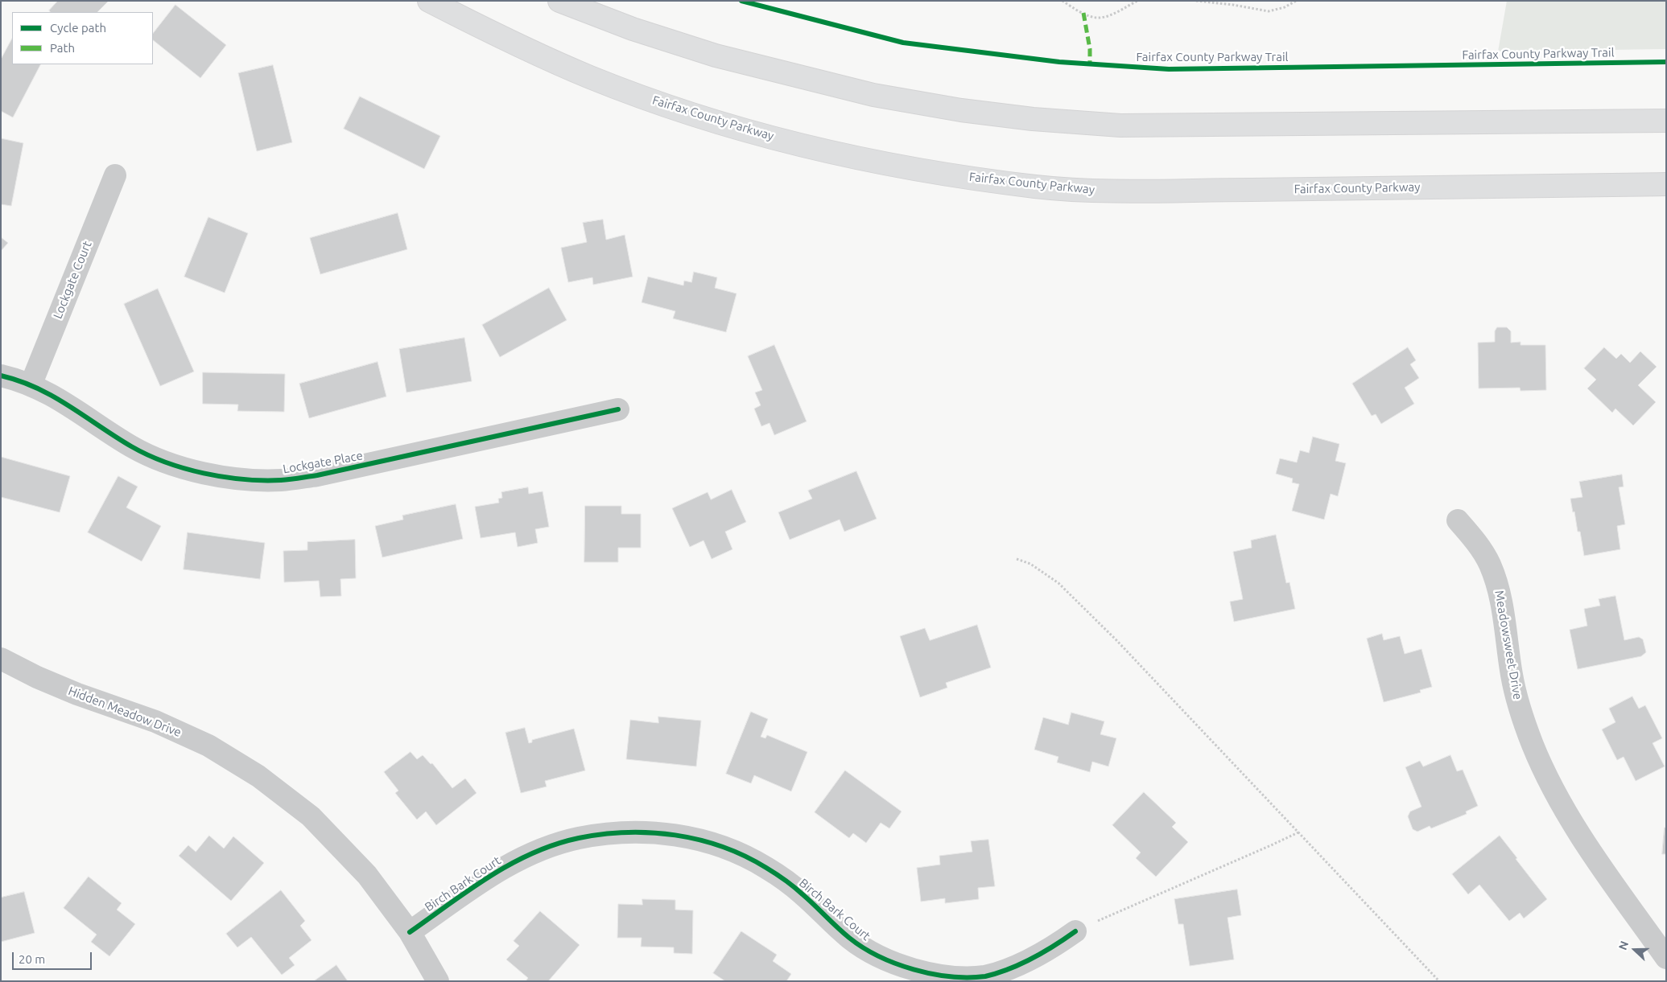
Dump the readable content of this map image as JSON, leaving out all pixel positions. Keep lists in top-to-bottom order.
{
  "streets": {
    "highway": ["Fairfax County Parkway"],
    "street": [
      "Lockgate Court",
      "Lockgate Place",
      "Meadowsweet Drive",
      "Hidden Meadow Drive",
      "Birch Bark Court"
    ],
    "cycle path": ["Fairfax County Parkway Trail"]
  },
  "crossings": [
    ["Lockgate Court", "Lockgate Place"],
    ["Hidden Meadow Drive", "Birch Bark Court"]
  ],
  "legend": ["Cycle path", "Path"],
  "scale_bar": "20 m",
  "north": "left"
}
